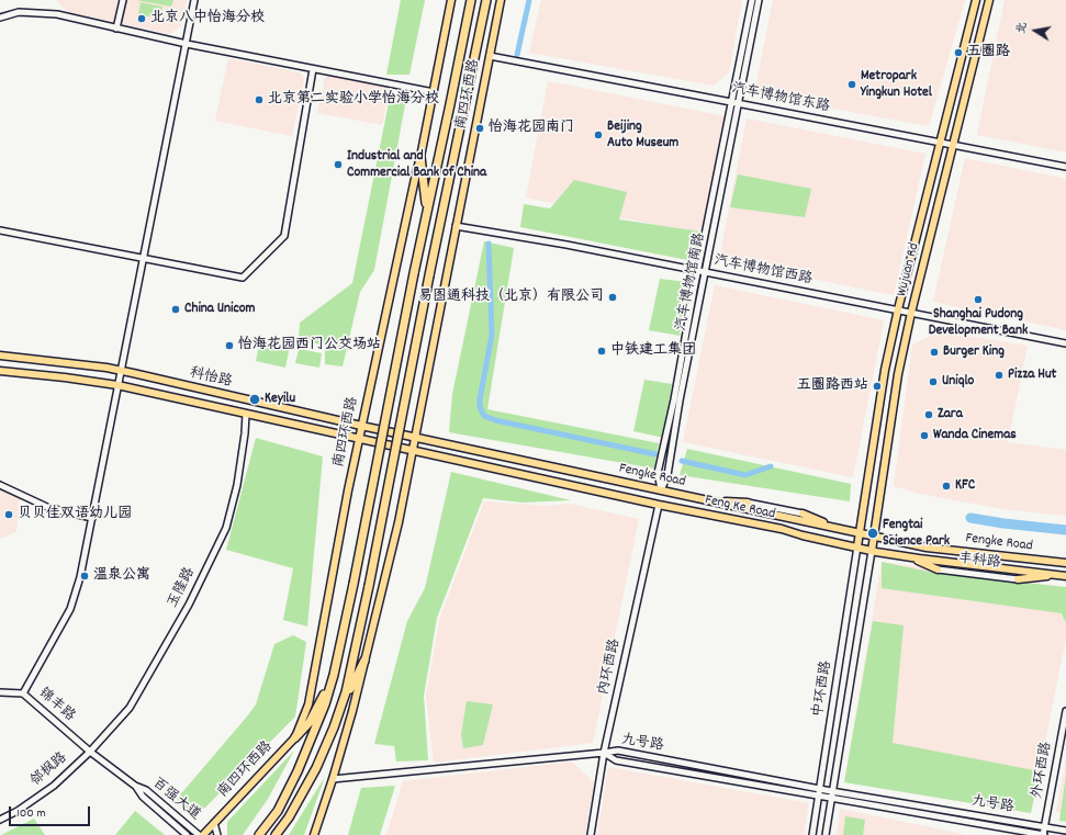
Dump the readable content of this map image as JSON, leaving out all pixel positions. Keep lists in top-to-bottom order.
{
  "streets": {
    "highway": ["南四环西路"],
    "main road": [
      "Wujuan Rd",
      "科怡路",
      "Fengke Road",
      "Feng Ke Road"
    ],
    "street": [
      "汽车博物馆东路",
      "汽车博物馆西路",
      "汽车博物馆南路",
      "丰科路",
      "玉隆路",
      "内环西路",
      "中环西路",
      "锦丰路",
      "九号路",
      "邻枫路",
      "外环西路",
      "百强大道"
    ]
  },
  "crossings": [
    ["南四环西路", "汽车博物馆东路"],
    ["南四环西路", "汽车博物馆西路"],
    ["南四环西路", "科怡路"],
    ["南四环西路", "Fengke Road"],
    ["南四环西路", "Feng Ke Road"],
    ["汽车博物馆东路", "Wujuan Rd"],
    ["汽车博物馆东路", "汽车博物馆南路"],
    ["Wujuan Rd", "汽车博物馆西路"],
    ["Wujuan Rd", "Fengke Road"],
    ["Wujuan Rd", "Feng Ke Road"],
    ["Wujuan Rd", "中环西路"],
    ["汽车博物馆西路", "汽车博物馆南路"],
    ["汽车博物馆南路", "Fengke Road"],
    ["科怡路", "Fengke Road"],
    ["科怡路", "Feng Ke Road"],
    ["科怡路", "玉隆路"],
    ["Feng Ke Road", "内环西路"],
    ["Feng Ke Road", "中环西路"],
    ["玉隆路", "锦丰路"],
    ["玉隆路", "邻枫路"],
    ["玉隆路", "百强大道"],
    ["内环西路", "九号路"],
    ["中环西路", "九号路"],
    ["锦丰路", "邻枫路"],
    ["锦丰路", "百强大道"],
    ["九号路", "外环西路"],
    ["邻枫路", "百强大道"]
  ],
  "places": [
    "北京八中怡海分校",
    "五圈路",
    "Metropark Yingkun Hotel",
    "北京第二实验小学怡海分校",
    "怡海花园南门",
    "Beijing Auto Museum",
    "Industrial and Commercial Bank of China",
    "易图通科技（北京）有限公司",
    "Shanghai Pudong Development Bank",
    "China Unicom",
    "怡海花园西门公交场站",
    "中铁建工集团",
    "Burger King",
    "Pizza Hut",
    "Uniqlo",
    "五圈路西站",
    "Keyilu",
    "Zara",
    "Wanda Cinemas",
    "KFC",
    "贝贝佳双语幼儿园",
    "Fengtai Science Park",
    "温泉公寓"
  ],
  "scale_bar": "100 m",
  "north": "left"
}
